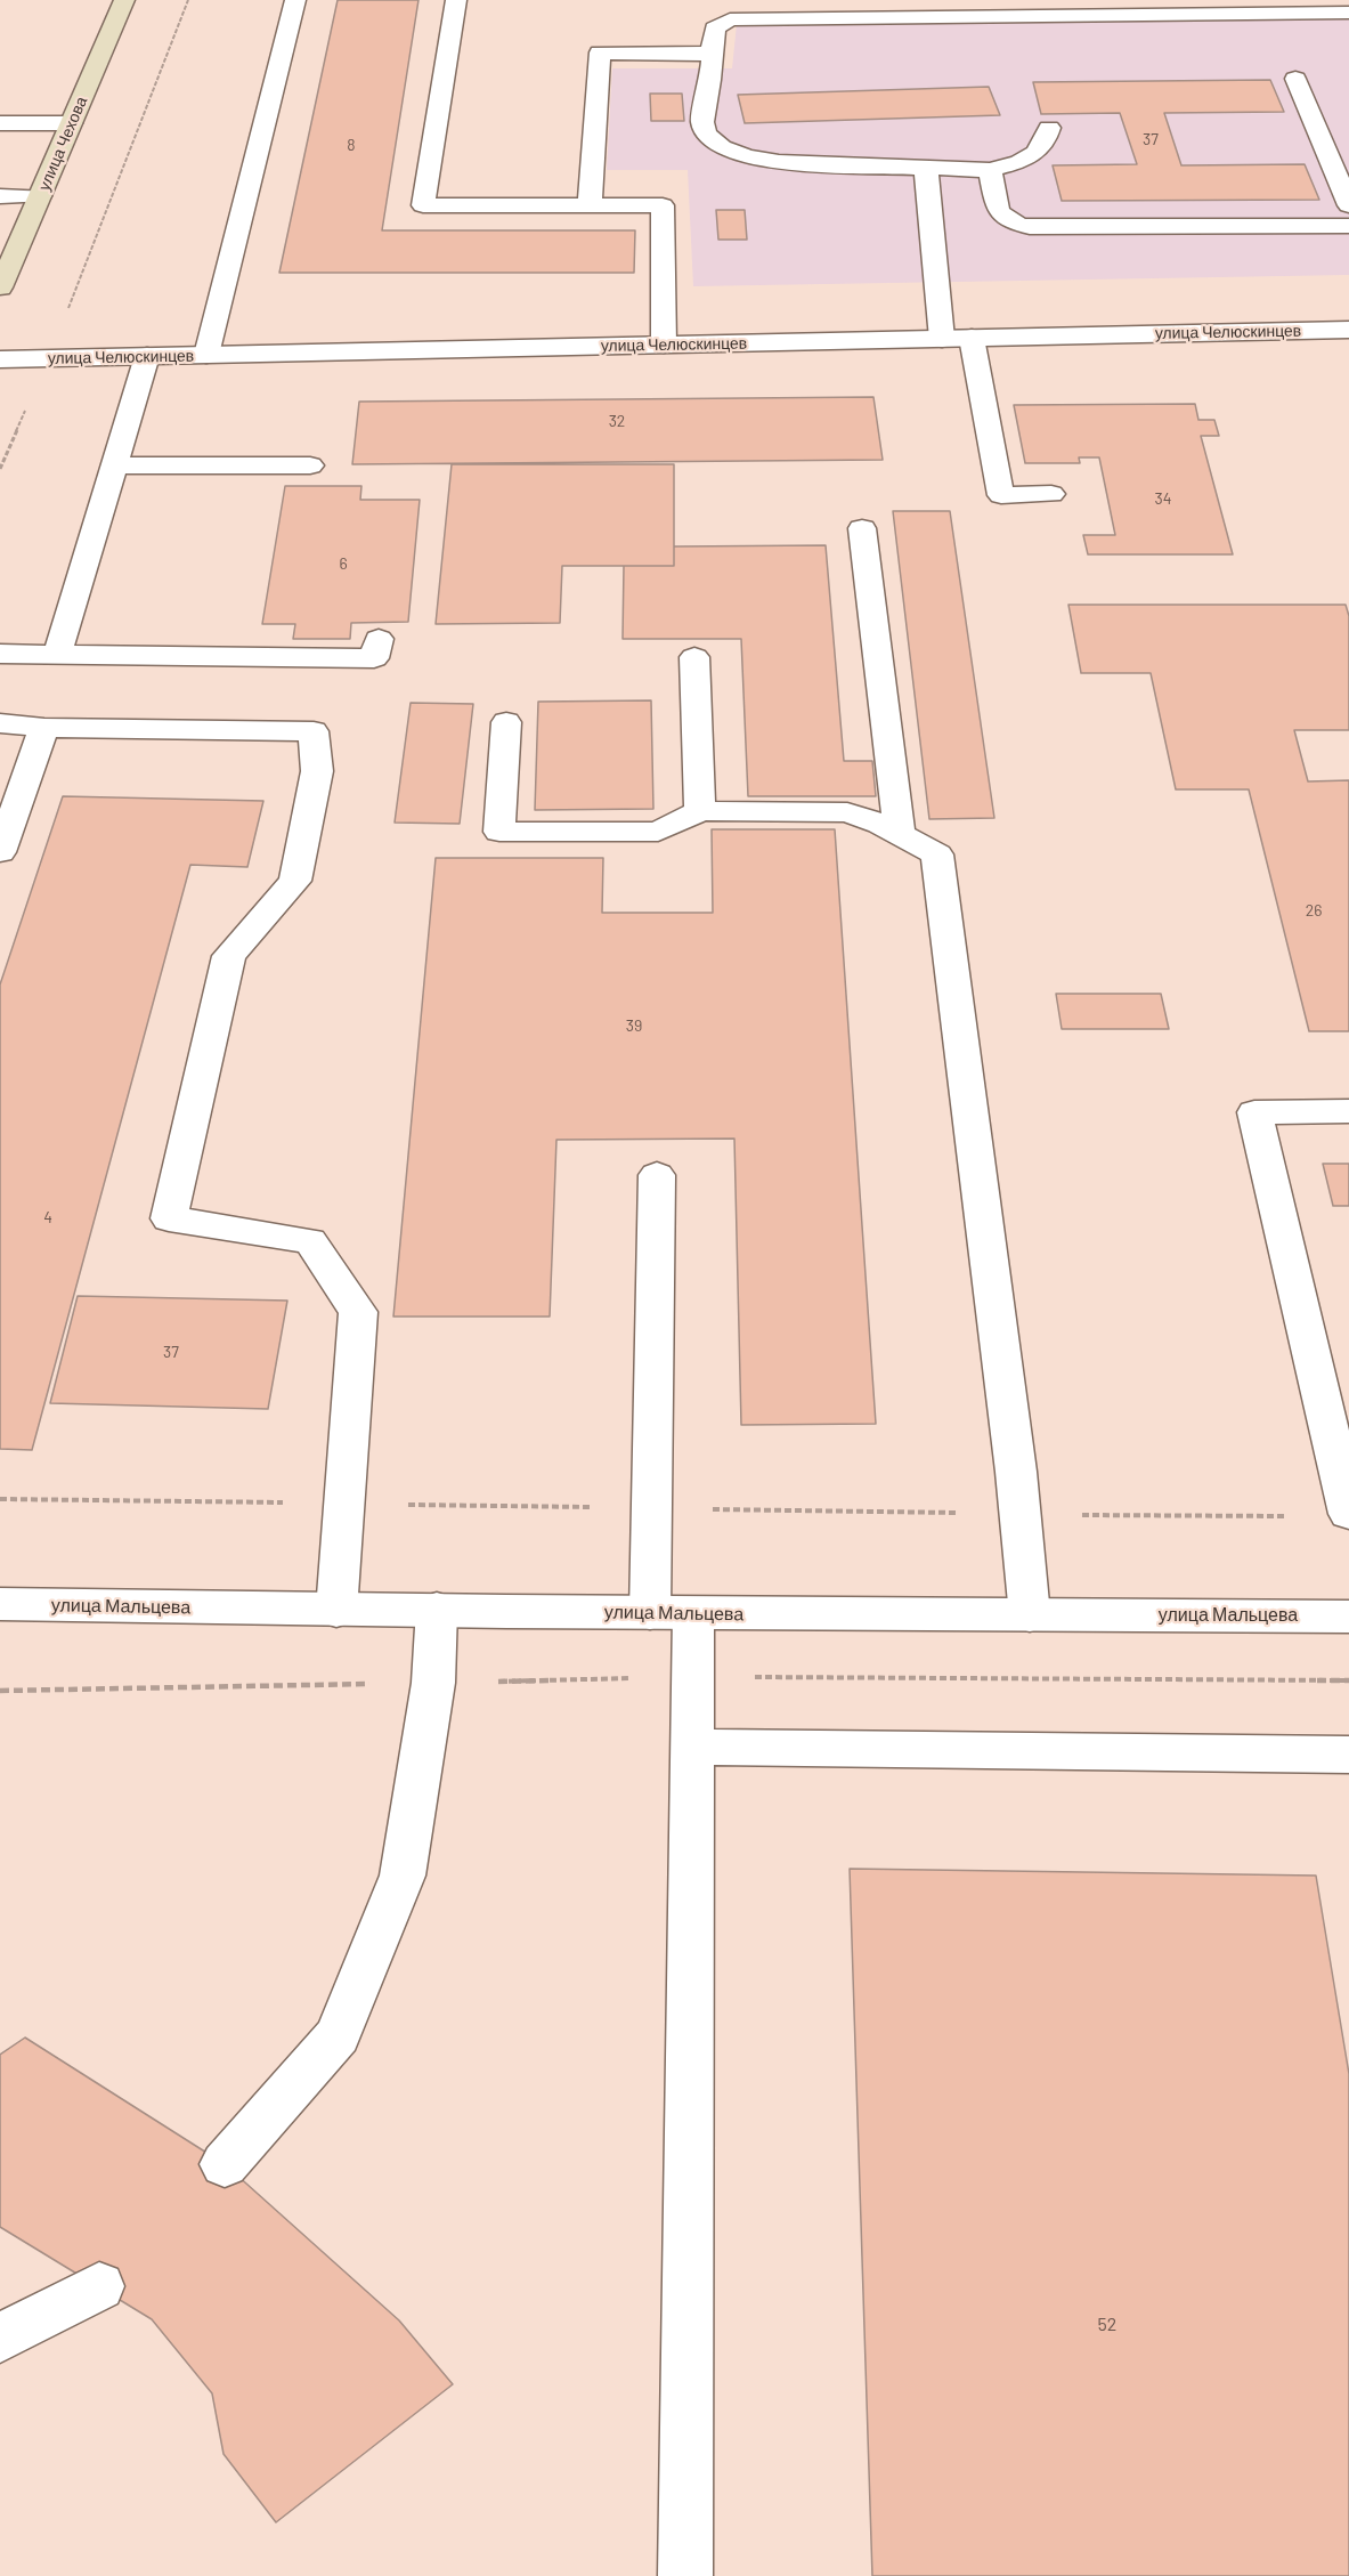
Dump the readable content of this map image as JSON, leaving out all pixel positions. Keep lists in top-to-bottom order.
{
  "streets": {
    "street": ["улица Чехова", "улица Челюскинцев", "улица Мальцева"]
  },
  "house_numbers": [
    "37",
    "8",
    "32",
    "34",
    "6",
    "26",
    "39",
    "4",
    "37",
    "52"
  ]
}
